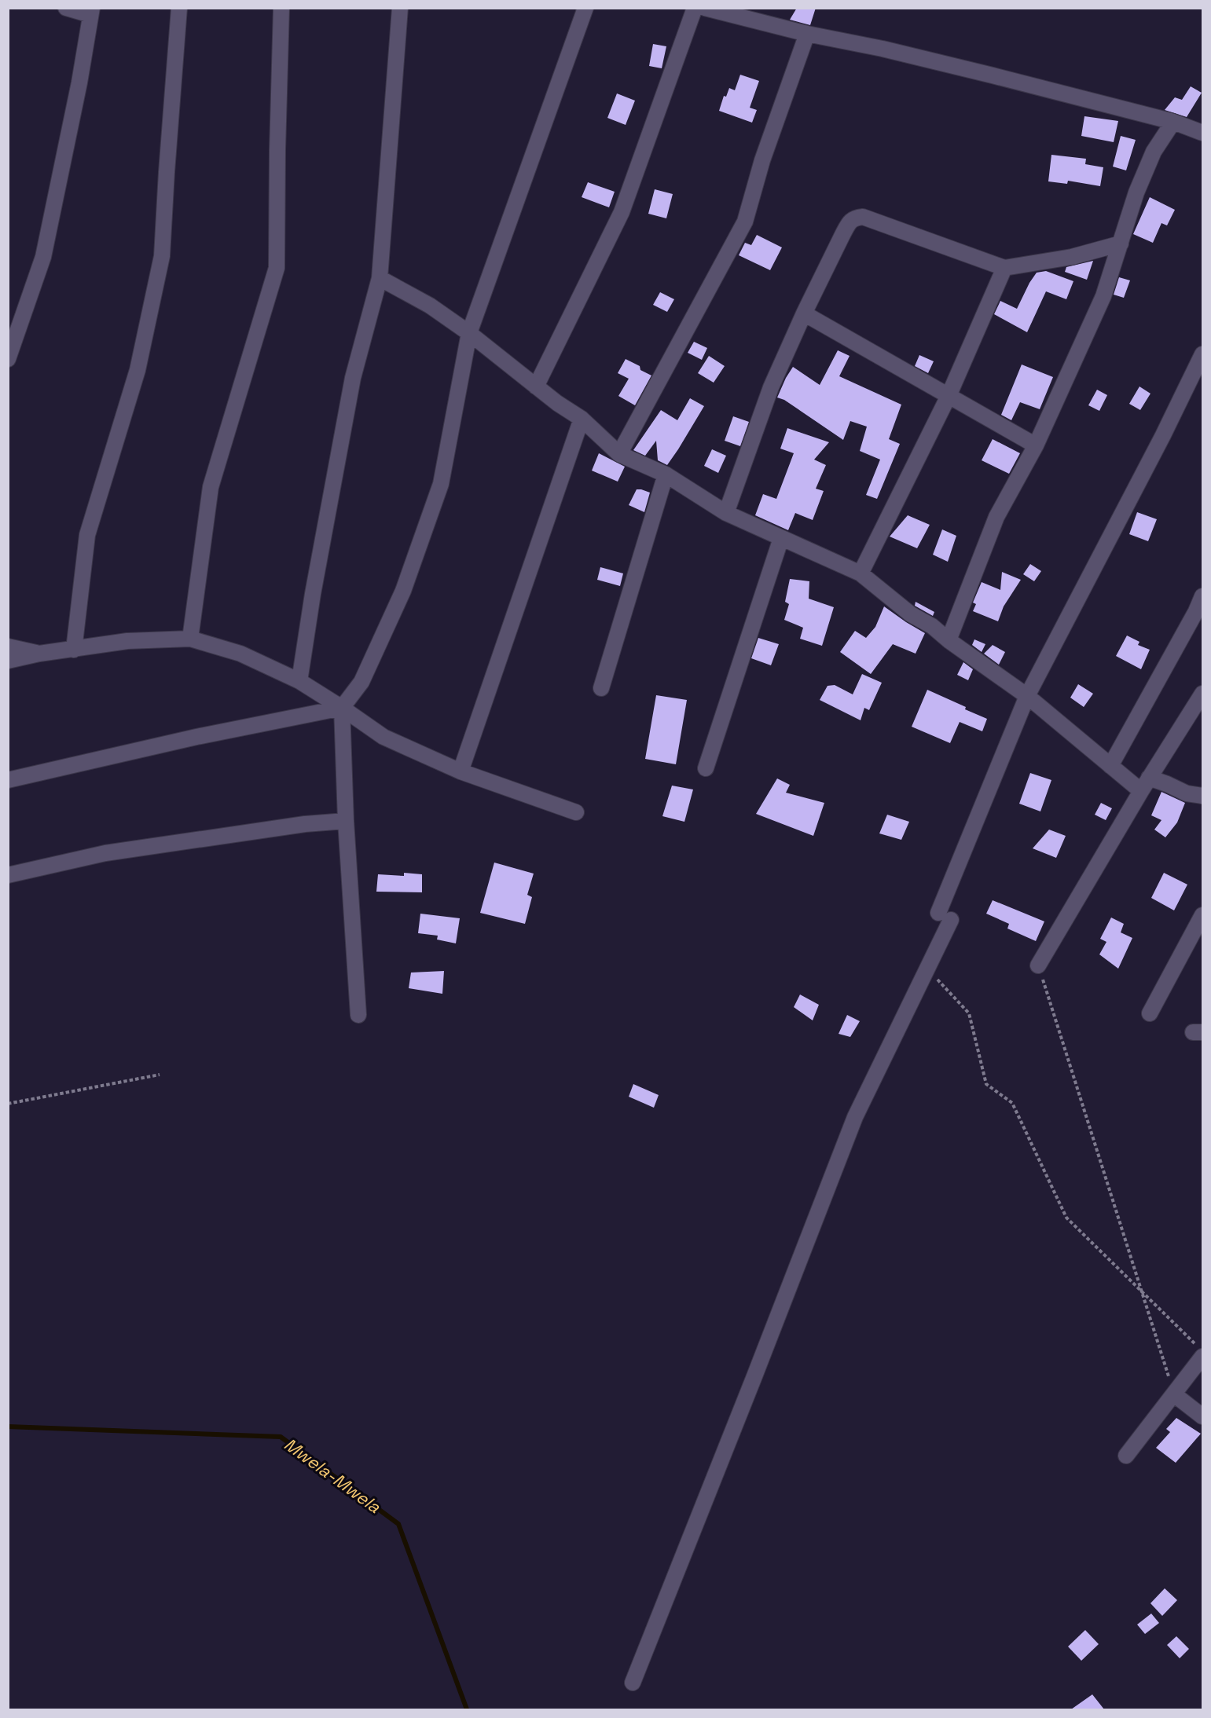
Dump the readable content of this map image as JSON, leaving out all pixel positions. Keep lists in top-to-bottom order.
{
  "water": ["Mwela-Mwela"]
}
